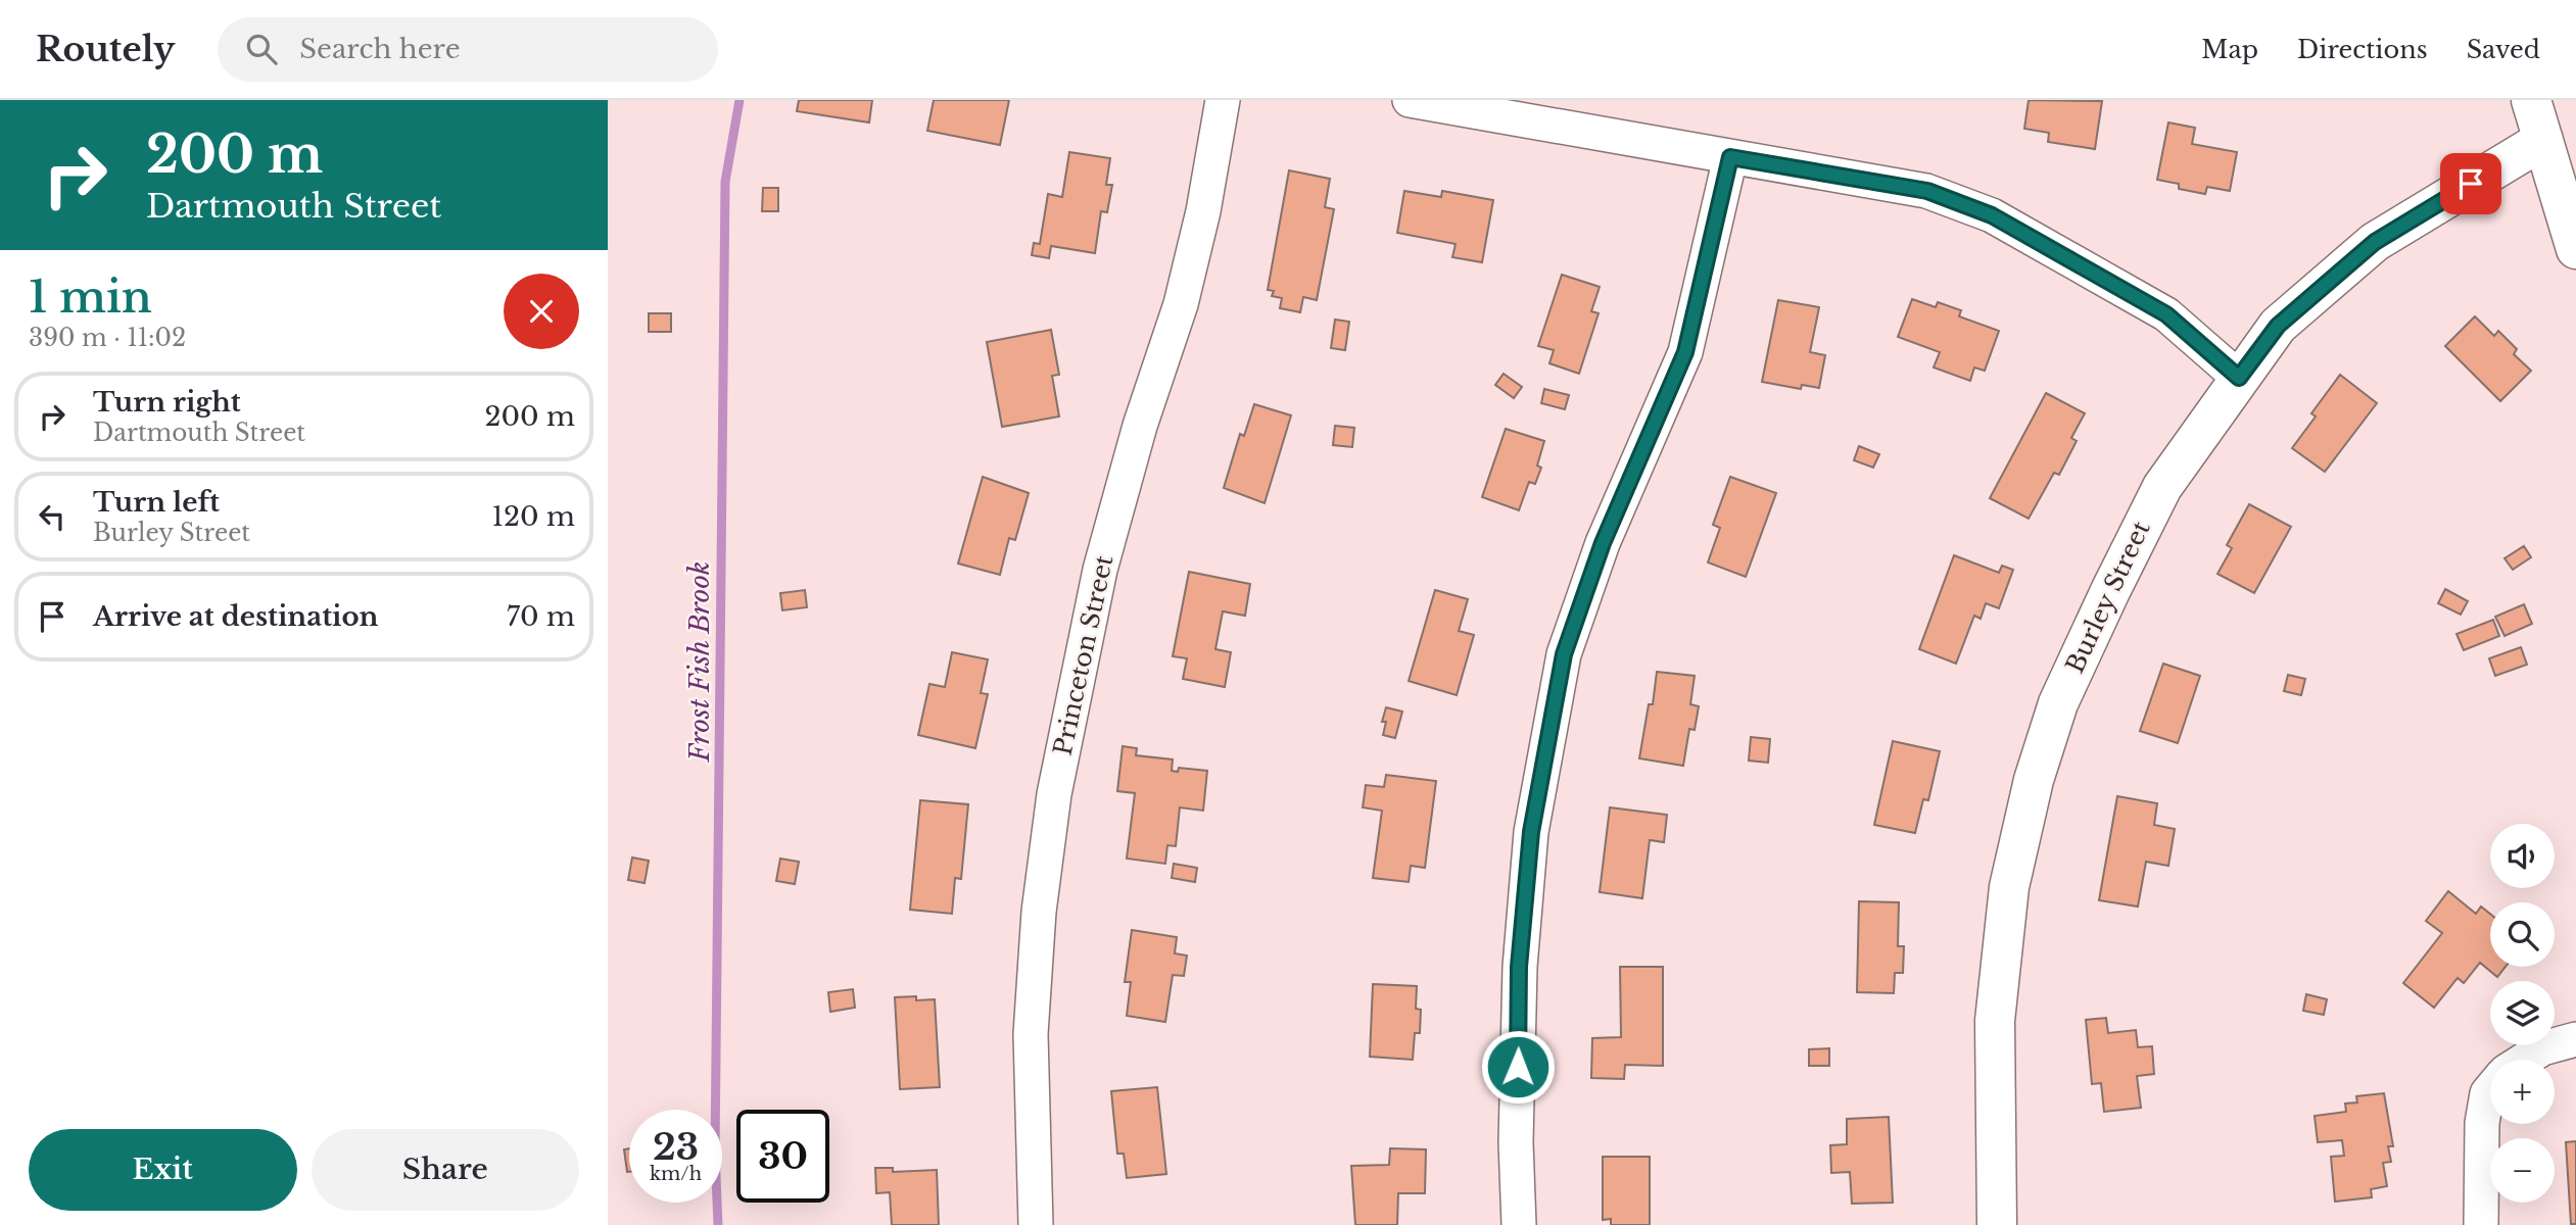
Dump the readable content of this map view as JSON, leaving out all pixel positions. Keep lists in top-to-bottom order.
{
  "streets": {
    "main road": ["Burley Street"],
    "street": ["Princeton Street"]
  },
  "water": ["Frost Fish Brook"],
  "page": {
    "header": "Routely",
    "search": "Search here",
    "nav": ["Map", "Directions", "Saved"],
    "turn": ["200 m", "Dartmouth Street"],
    "heading": ["1 min", "390 m · 11:02"],
    "list": [
      {
        "name": "Turn right",
        "note": "Dartmouth Street",
        "value": "200 m"
      },
      {
        "name": "Turn left",
        "note": "Burley Street",
        "value": "120 m"
      },
      {
        "name": "Arrive at destination",
        "value": "70 m"
      }
    ],
    "map_buttons": ["+", "−"],
    "speed": "23 km/h",
    "limit": "30",
    "buttons": ["Exit", "Share"]
  }
}
